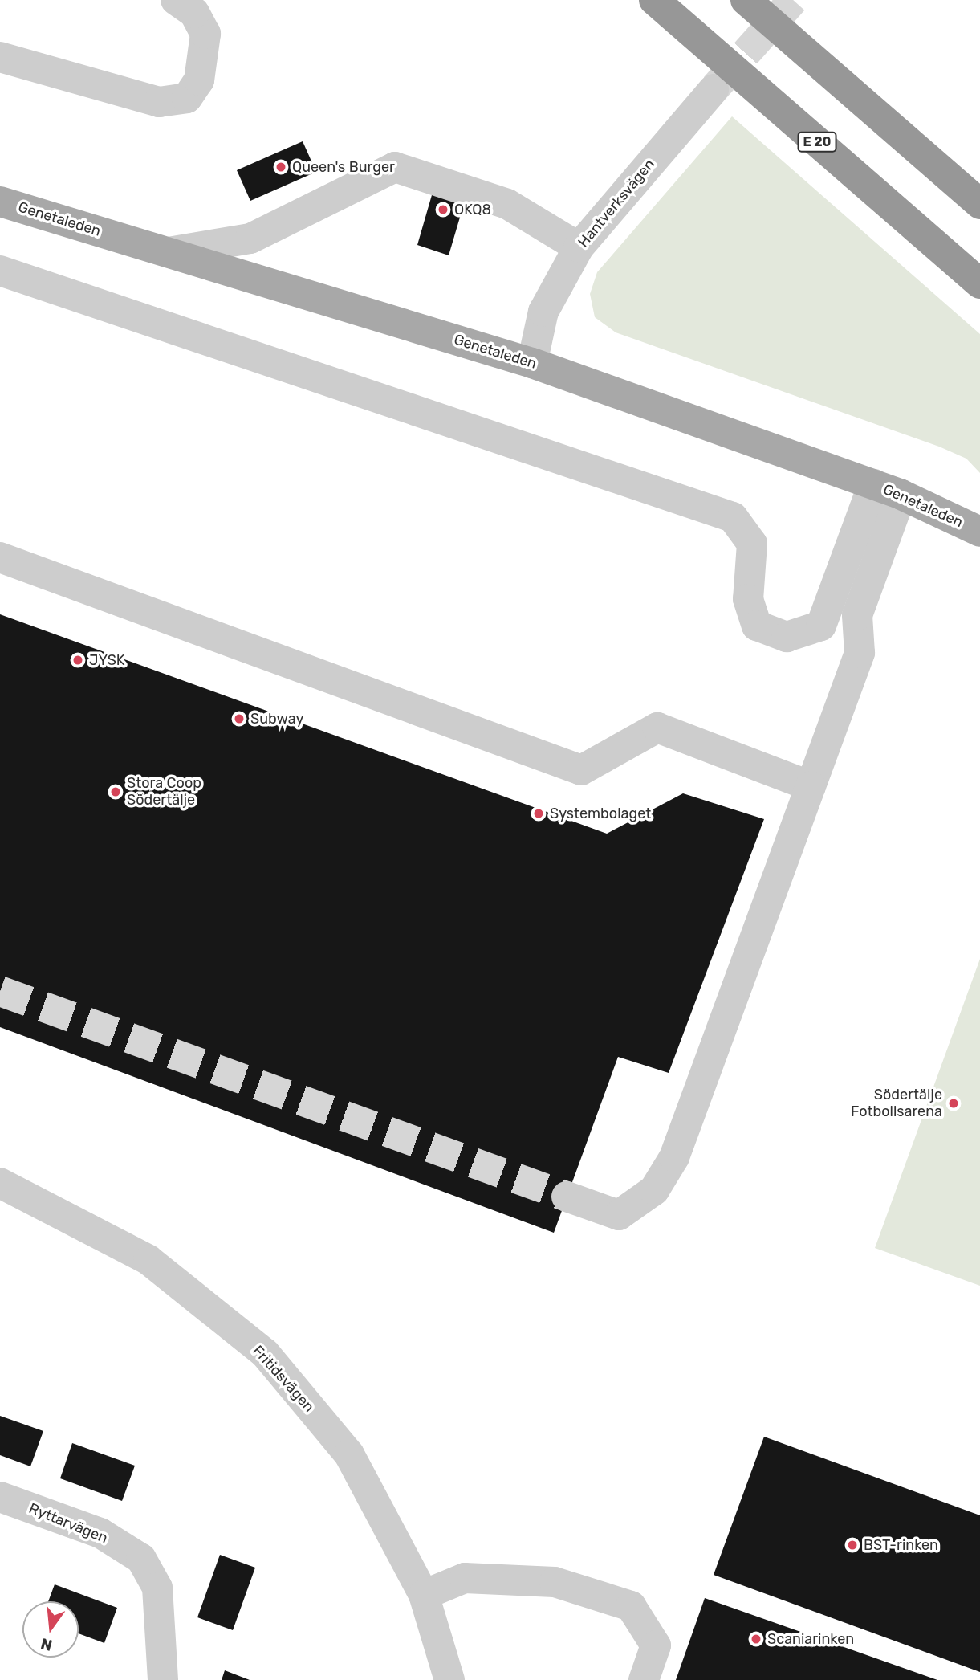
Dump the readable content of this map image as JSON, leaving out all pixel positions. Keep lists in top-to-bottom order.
{
  "streets": {
    "highway": ["E 20"],
    "main road": ["Genetaleden"],
    "street": ["Hantverksvägen", "Fritidsvägen", "Ryttarvägen"]
  },
  "crossings": [
    ["Hantverksvägen", "Genetaleden"]
  ],
  "places": [
    "Queen's Burger",
    "OKQ8",
    "JYSK",
    "Subway",
    "Stora Coop Södertälje",
    "Systembolaget",
    "Södertälje Fotbollsarena",
    "BST-rinken",
    "Scaniarinken"
  ],
  "north": "bottom"
}
